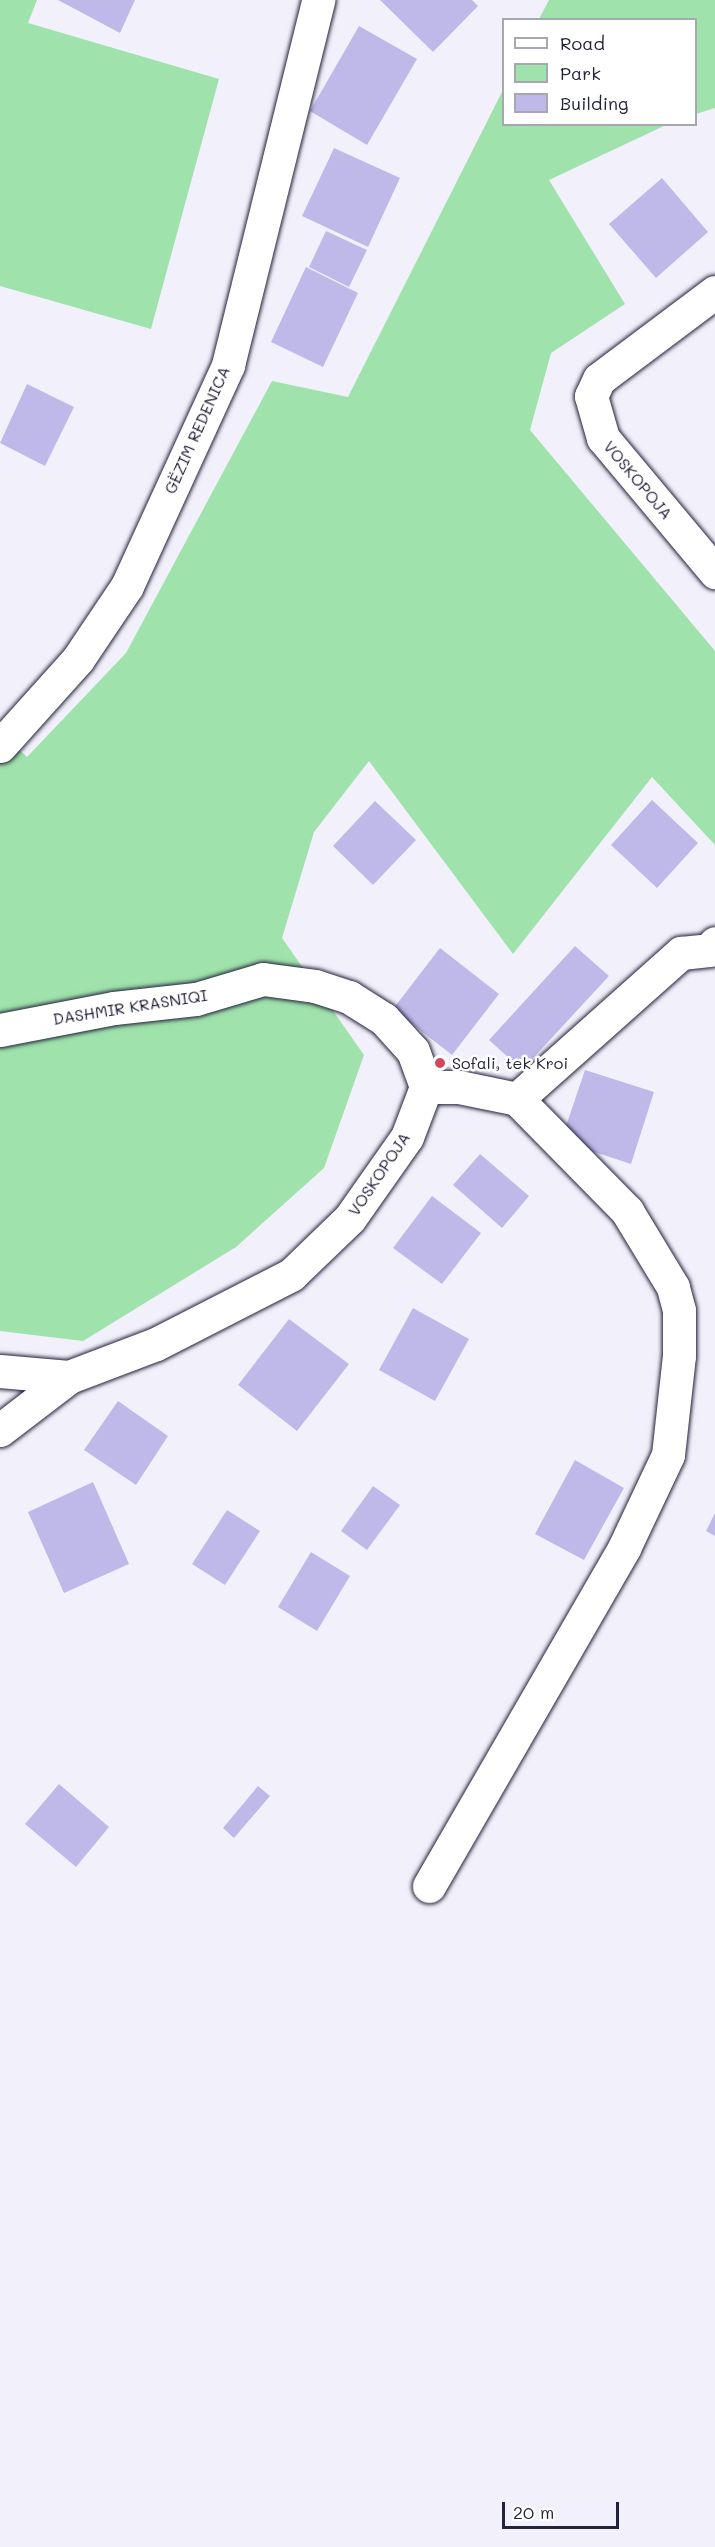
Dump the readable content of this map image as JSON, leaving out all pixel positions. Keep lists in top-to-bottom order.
{
  "streets": {
    "street": ["GËZIM REDENICA", "VOSKOPOJA", "DASHMIR KRASNIQI"]
  },
  "crossings": [
    ["VOSKOPOJA", "DASHMIR KRASNIQI"]
  ],
  "places": ["Sofali, tek Kroi"],
  "legend": ["Road", "Park", "Building"],
  "scale_bar": "20 m"
}
